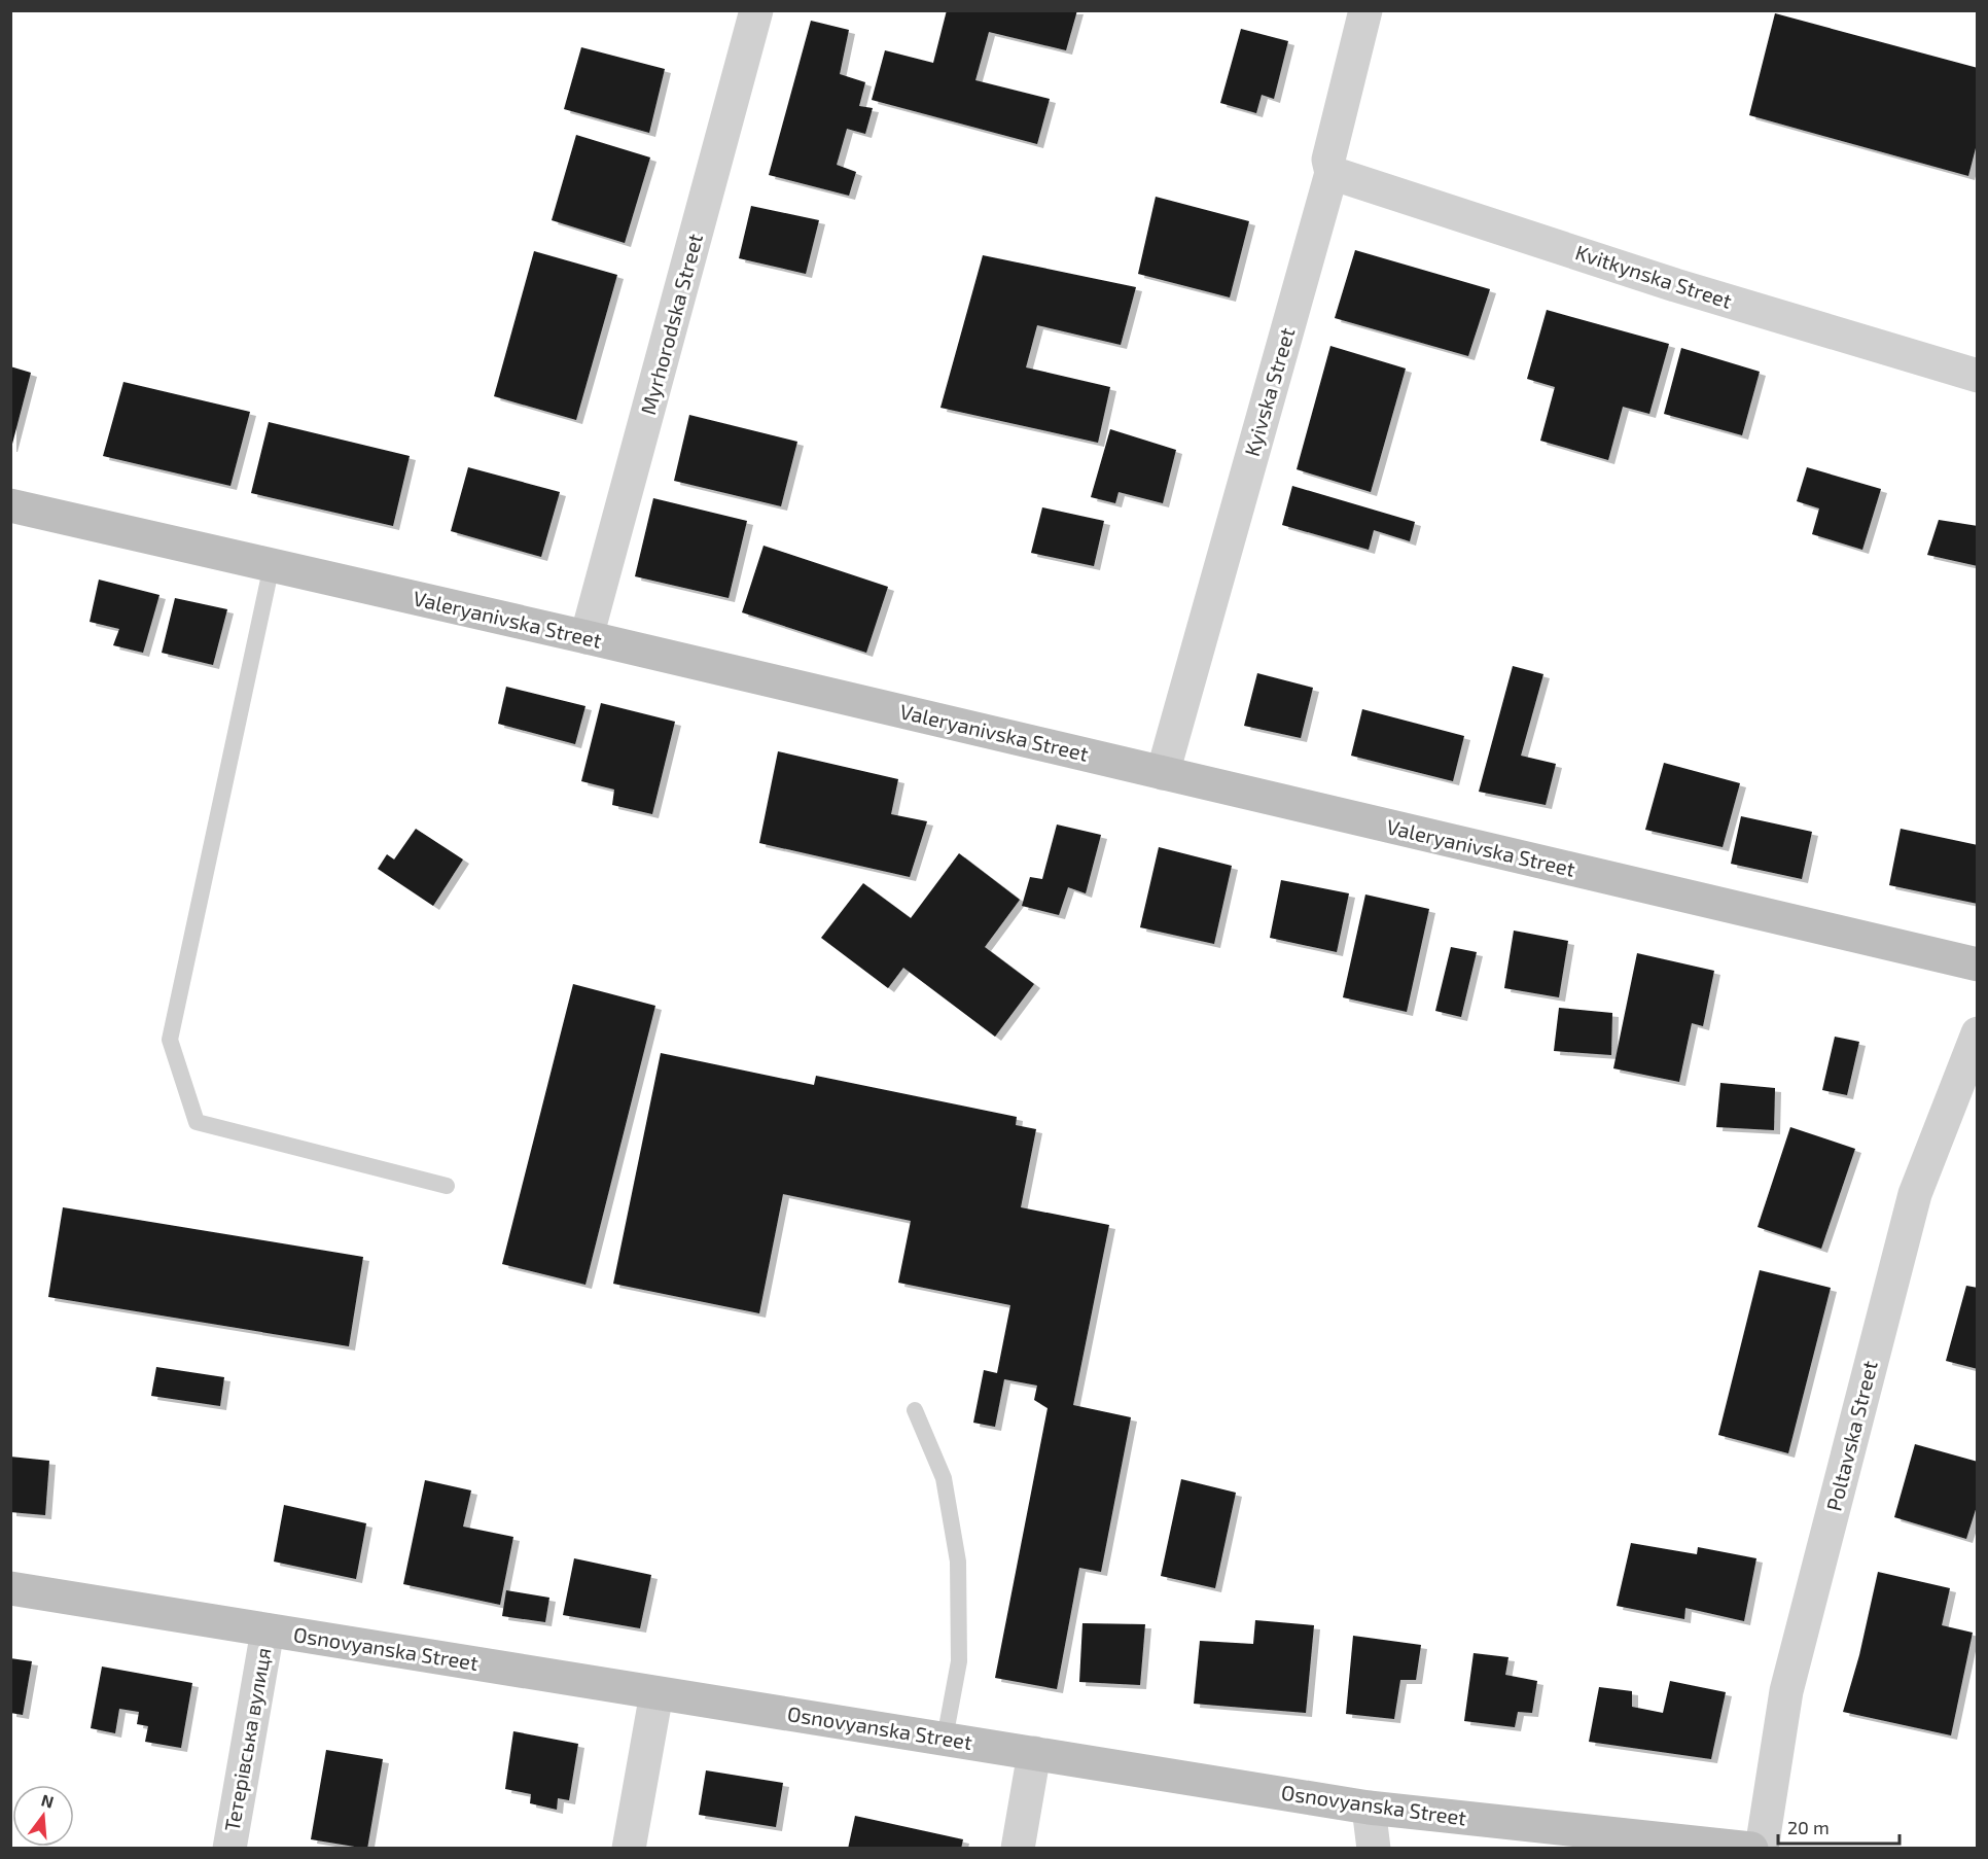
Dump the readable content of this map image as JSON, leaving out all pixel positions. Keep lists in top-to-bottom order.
{
  "streets": {
    "street": [
      "Kvitkynska Street",
      "Myrhorodska Street",
      "Kyivska Street",
      "Valeryanivska Street",
      "Poltavska Street",
      "Osnovyanska Street",
      "Тетерівська вулиця"
    ]
  },
  "crossings": [
    ["Kvitkynska Street", "Kyivska Street"],
    ["Myrhorodska Street", "Valeryanivska Street"],
    ["Kyivska Street", "Valeryanivska Street"],
    ["Osnovyanska Street", "Тетерівська вулиця"]
  ],
  "scale_bar": "20 m",
  "north": "top"
}
